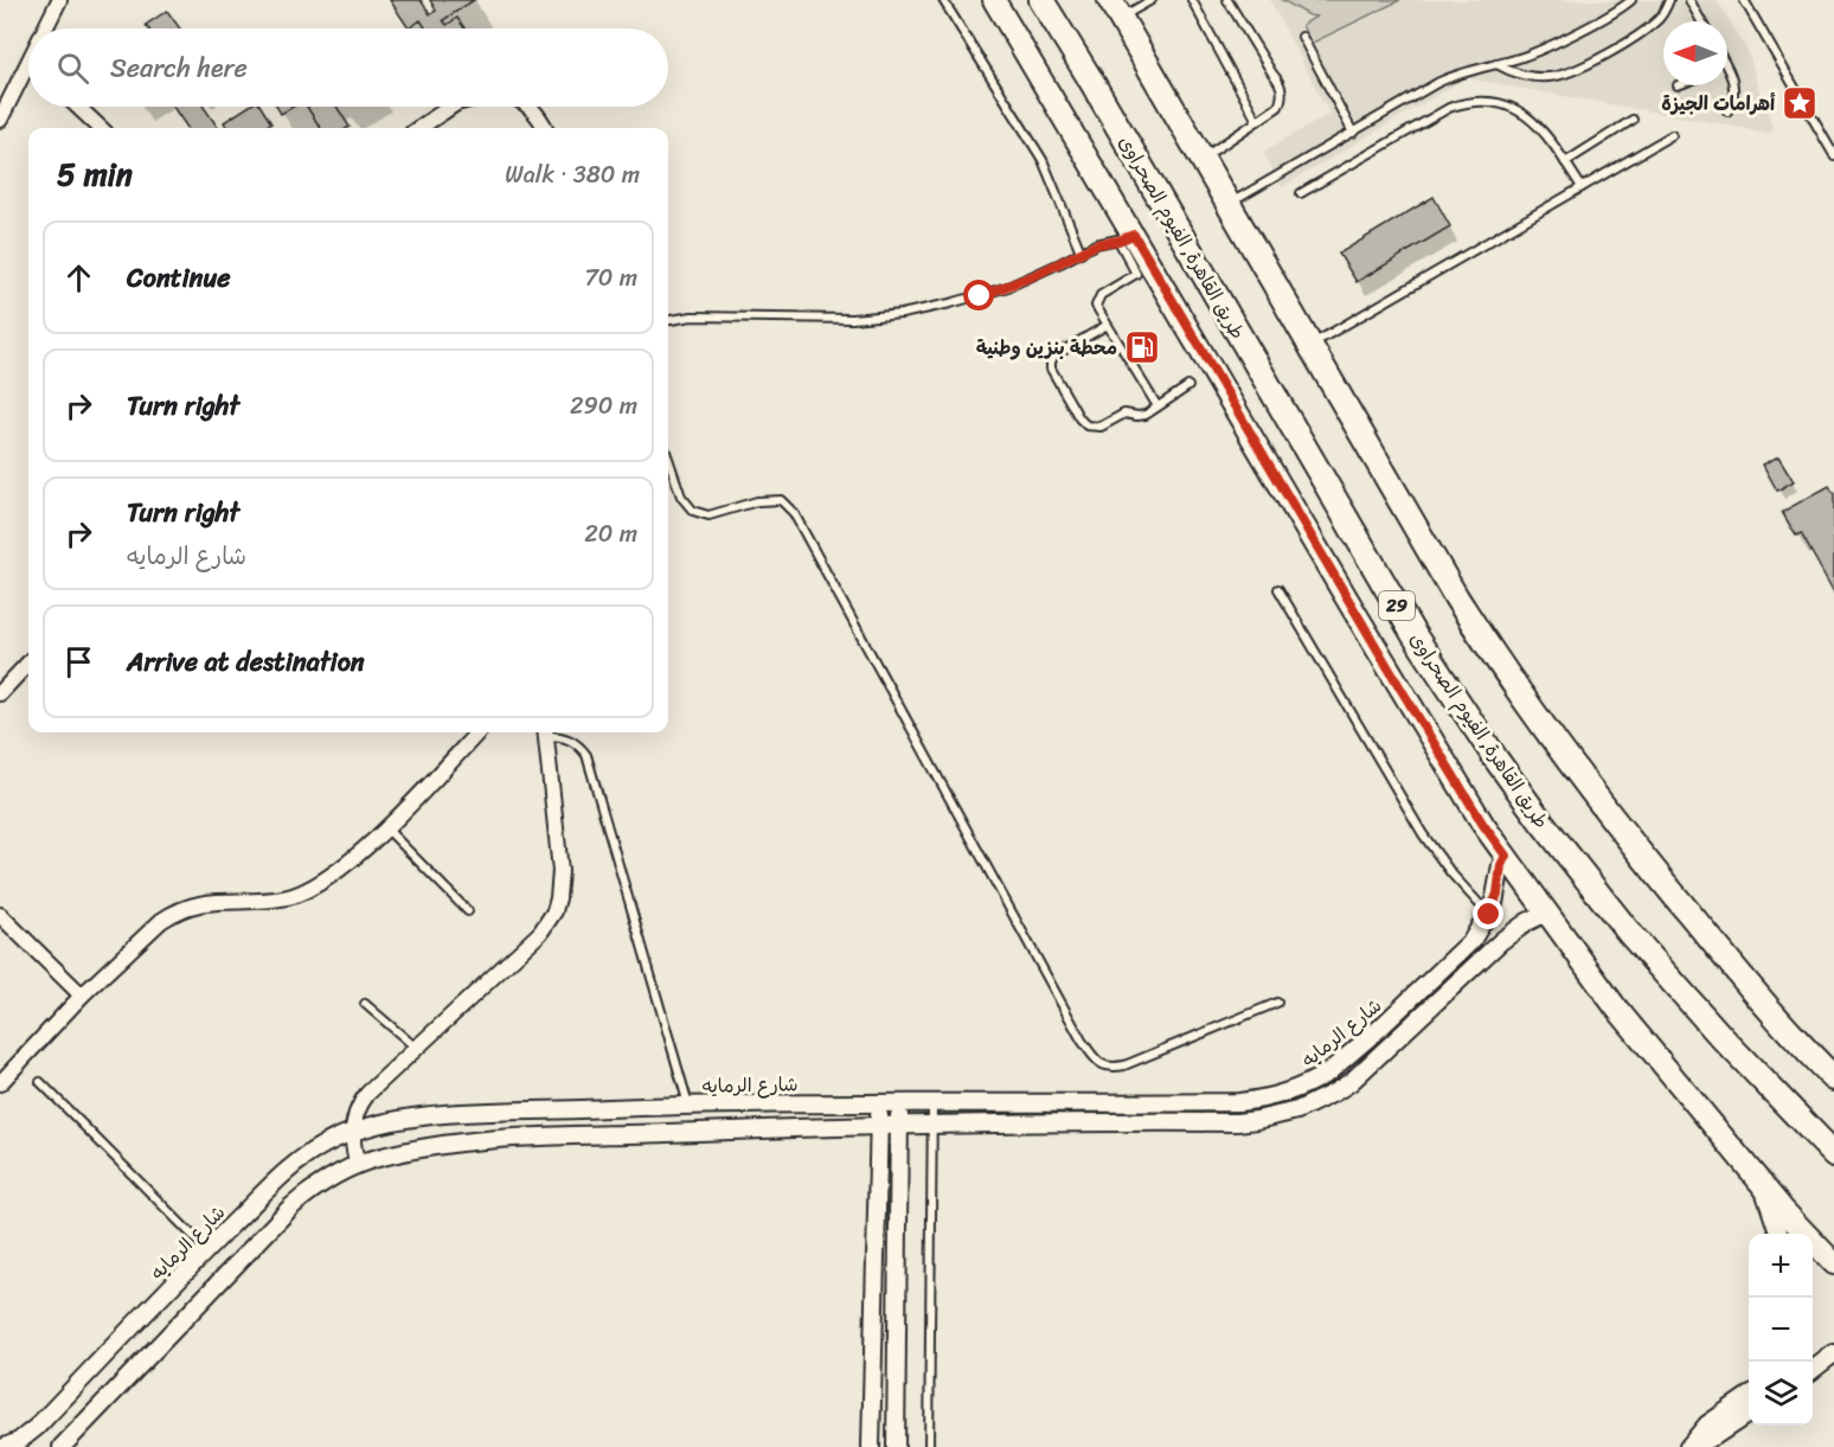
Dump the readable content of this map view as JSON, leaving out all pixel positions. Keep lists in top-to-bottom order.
{
  "streets": {
    "highway": ["طريق القاهرة, الفيوم الصحراوى", "29"],
    "street": ["شارع الرمايه"]
  },
  "places": {
    "place": ["أهرامات الجيزة"],
    "fuel station": ["محطة بنزين وطنية"]
  },
  "north": "left",
  "page": {
    "search": "Search here",
    "heading": ["5 min", "Walk · 380 m"],
    "list": [
      ["Continue", "70 m"],
      ["Turn right", "290 m"],
      ["Turn right", "شارع الرمايه", "20 m"],
      "Arrive at destination"
    ],
    "map_buttons": ["+", "−"]
  }
}
